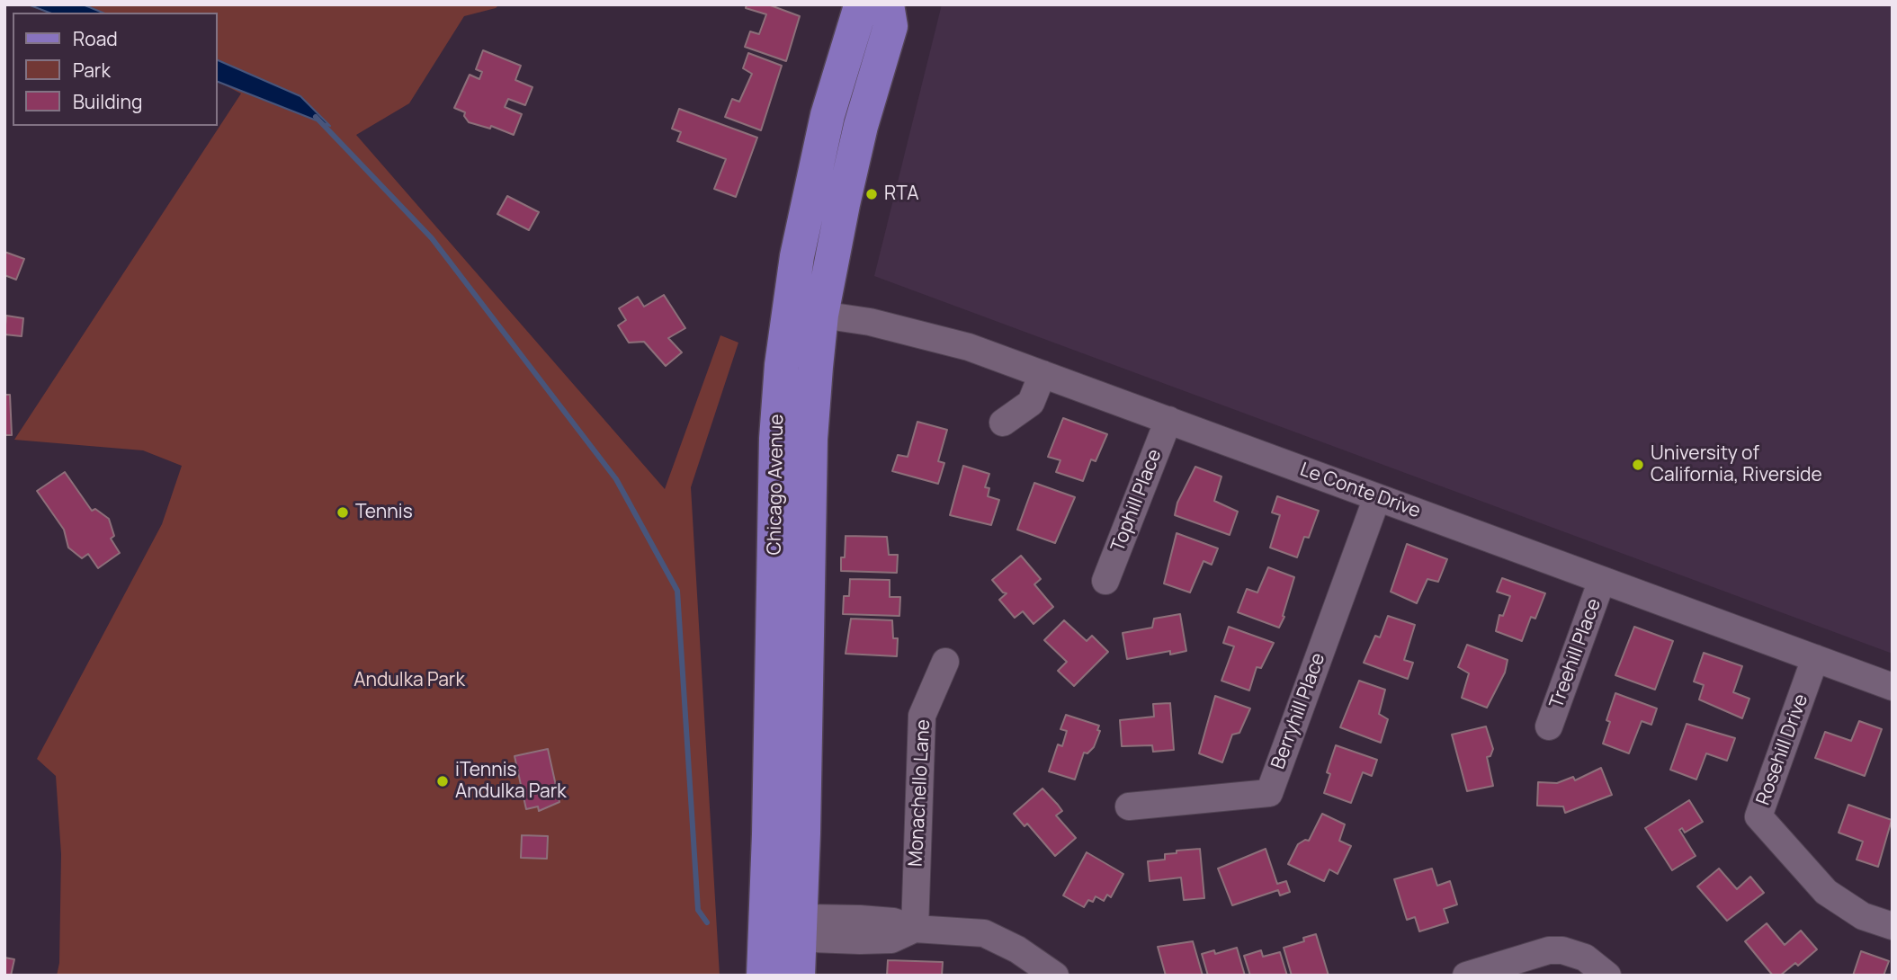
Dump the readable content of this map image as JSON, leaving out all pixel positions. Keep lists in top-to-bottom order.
{
  "streets": {
    "main road": ["Chicago Avenue"],
    "street": [
      "Le Conte Drive",
      "Tophill Place",
      "Treehill Place",
      "Berryhill Place",
      "Rosehill Drive",
      "Monachello Lane"
    ]
  },
  "crossings": [
    ["Chicago Avenue", "Le Conte Drive"],
    ["Le Conte Drive", "Tophill Place"],
    ["Le Conte Drive", "Treehill Place"],
    ["Le Conte Drive", "Berryhill Place"],
    ["Le Conte Drive", "Rosehill Drive"]
  ],
  "parks": ["Andulka Park"],
  "places": [
    "RTA",
    "University of California, Riverside",
    "Tennis",
    "iTennis Andulka Park"
  ],
  "legend": ["Road", "Park", "Building"]
}
